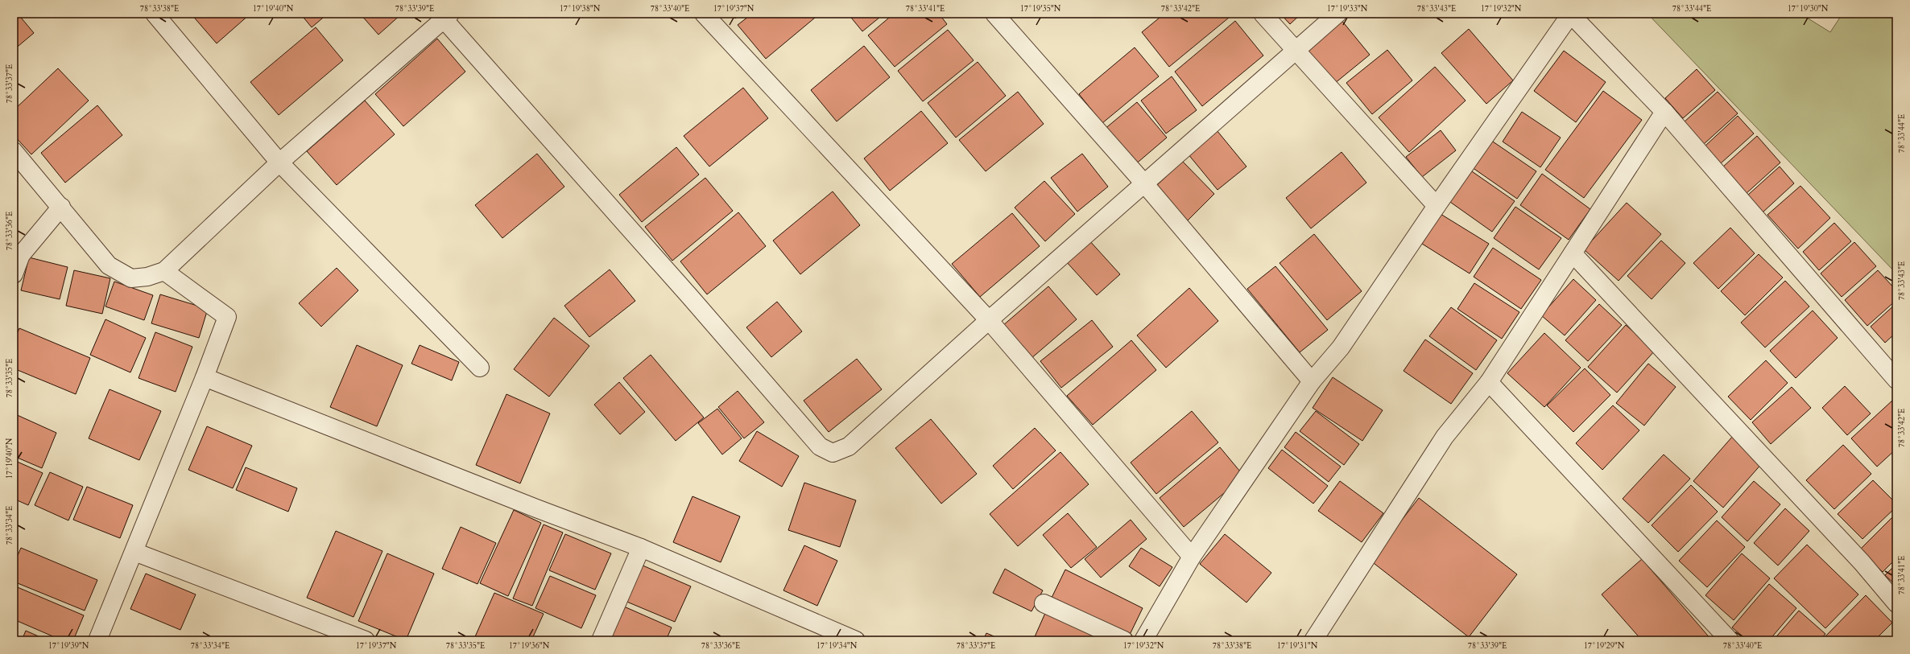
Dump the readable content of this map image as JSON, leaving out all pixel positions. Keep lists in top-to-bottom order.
{
  "coordinates": [
    "78°33'38\"E",
    "17°19'40\"N",
    "78°33'39\"E",
    "17°19'38\"N",
    "78°33'40\"E",
    "17°19'37\"N",
    "78°33'41\"E",
    "17°19'35\"N",
    "78°33'42\"E",
    "17°19'33\"N",
    "78°33'43\"E",
    "17°19'32\"N",
    "78°33'44\"E",
    "17°19'30\"N",
    "78°33'37\"E",
    "78°33'36\"E",
    "78°33'35\"E",
    "78°33'34\"E",
    "17°19'39\"N",
    "17°19'36\"N",
    "17°19'34\"N",
    "17°19'31\"N",
    "17°19'29\"N"
  ]
}
